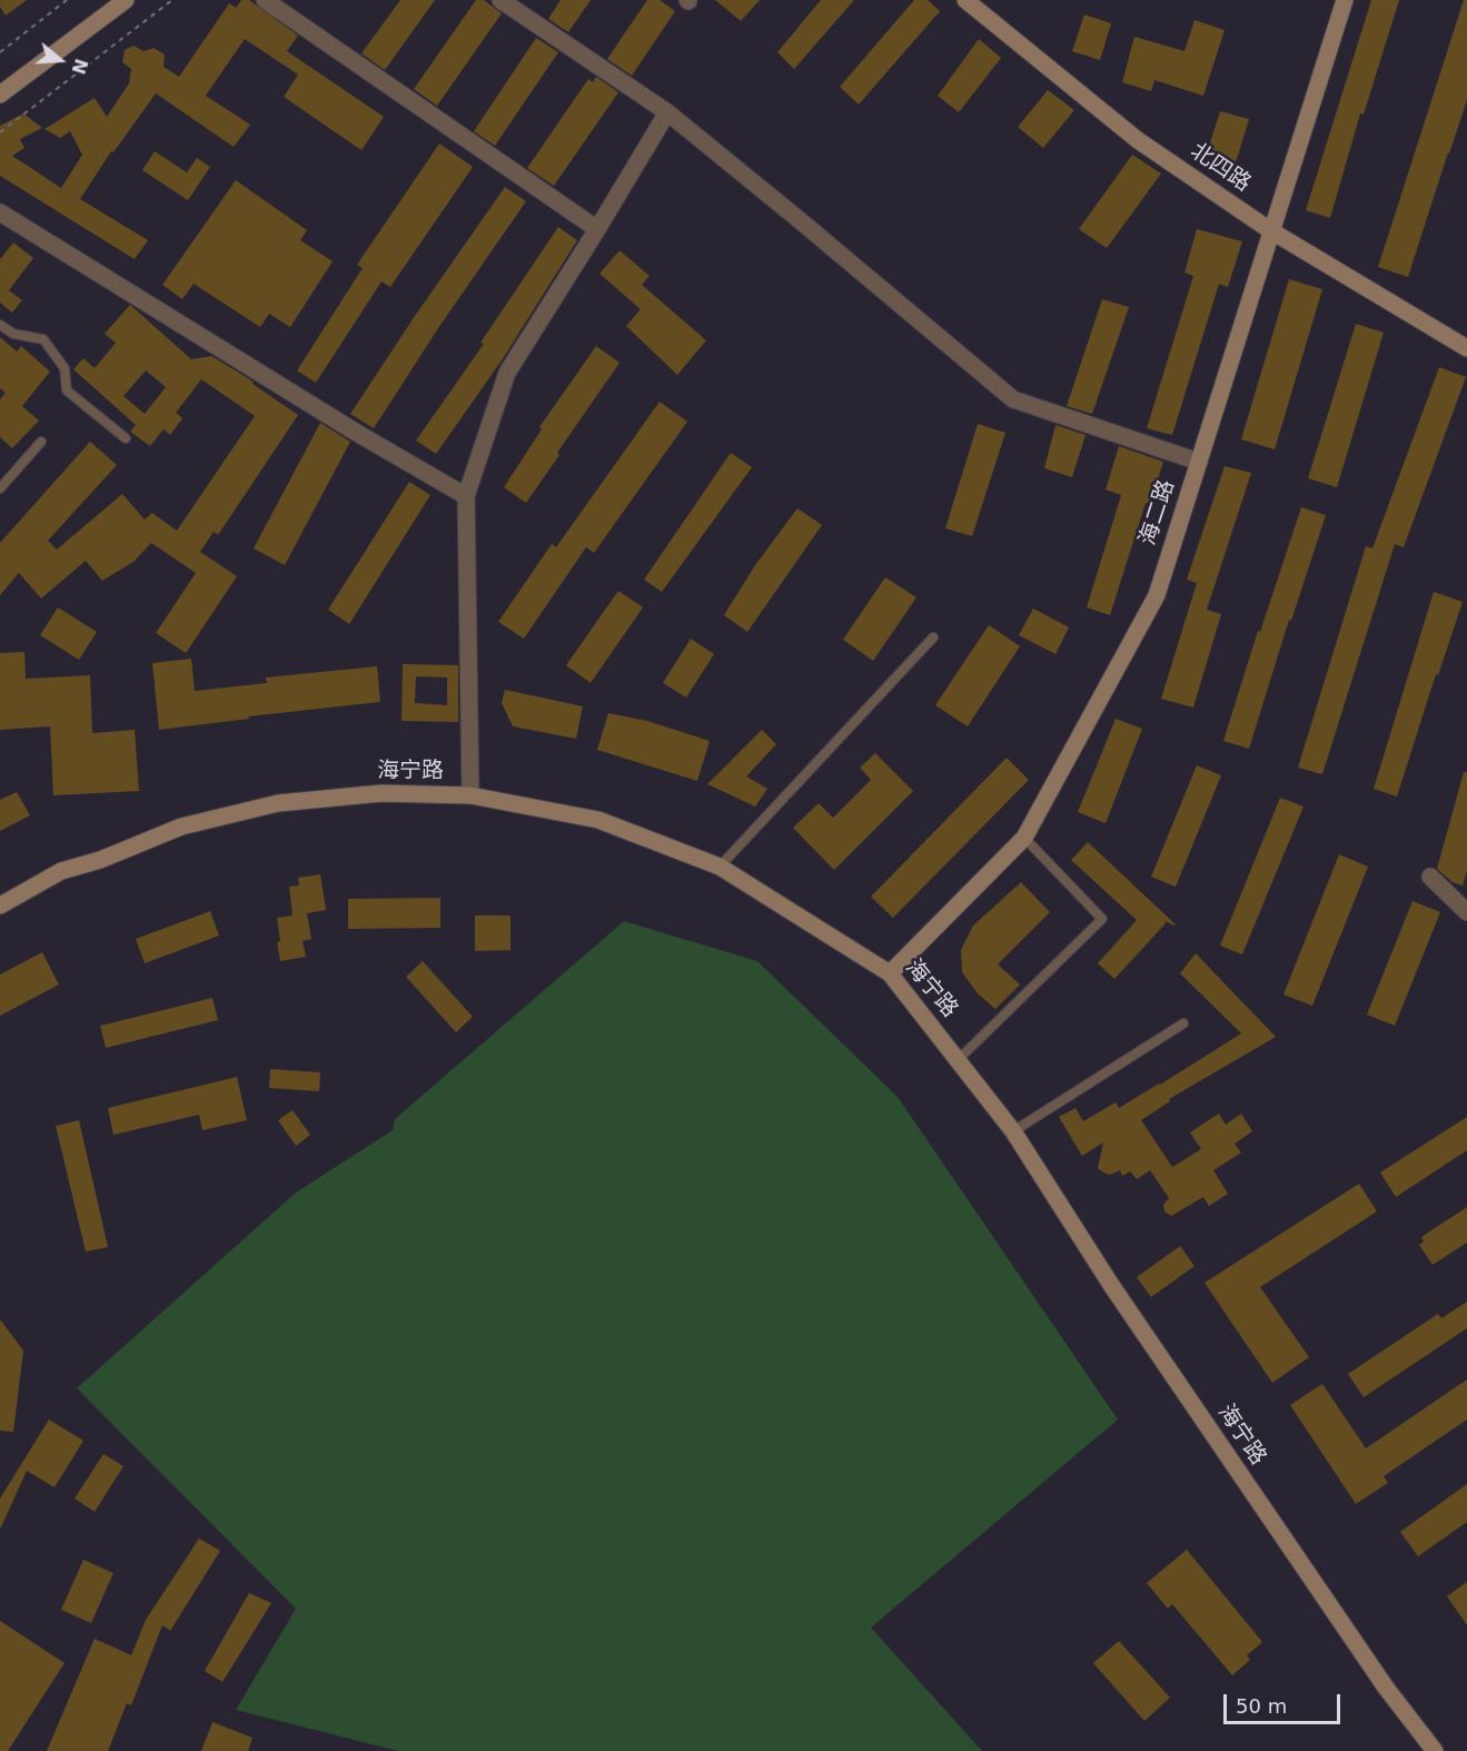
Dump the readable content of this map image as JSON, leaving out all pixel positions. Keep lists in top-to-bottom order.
{
  "streets": {
    "main road": ["北四路", "海二路", "海宁路"]
  },
  "crossings": [
    ["北四路", "海二路"],
    ["海二路", "海宁路"]
  ],
  "scale_bar": "50 m",
  "north": "right"
}
